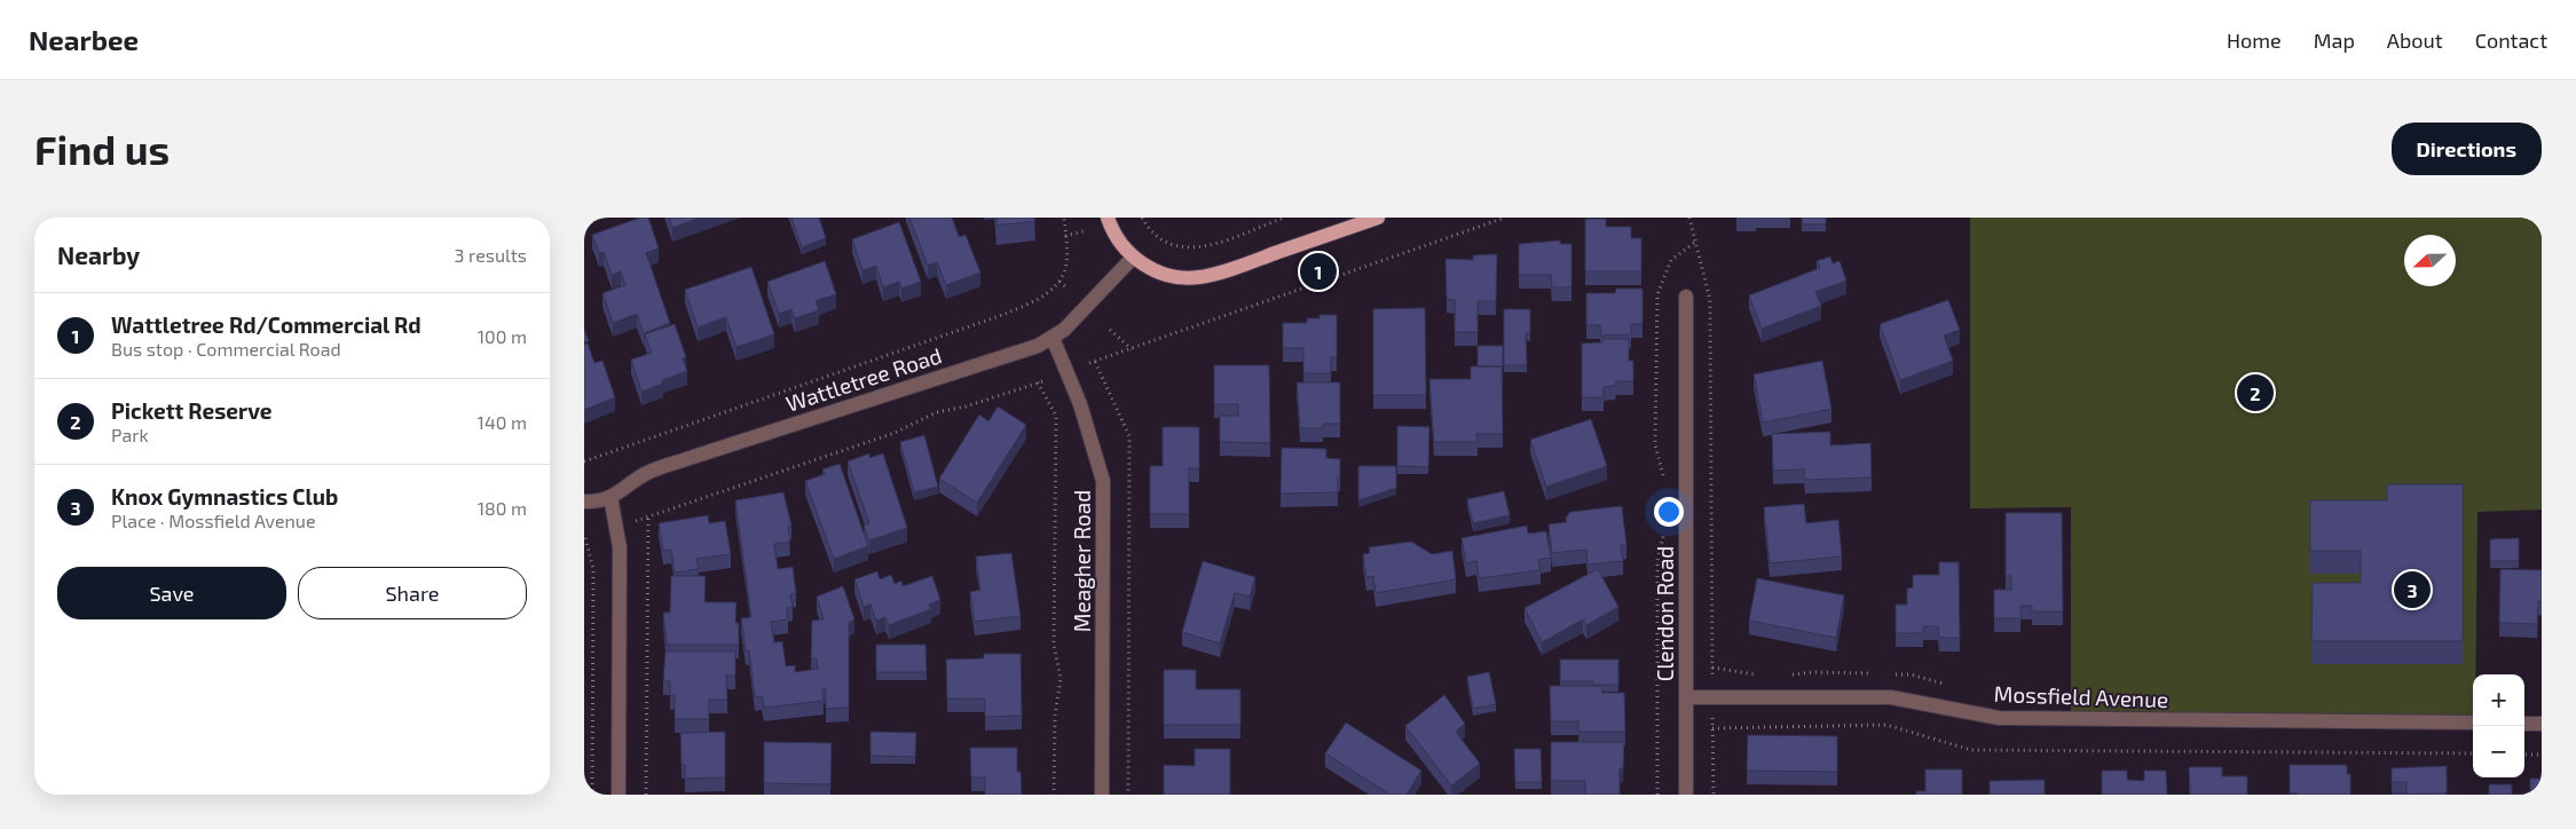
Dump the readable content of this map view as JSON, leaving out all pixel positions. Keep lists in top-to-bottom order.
{
  "streets": {
    "street": [
      "Wattletree Road",
      "Meagher Road",
      "Clendon Road",
      "Mossfield Avenue"
    ]
  },
  "crossings": [
    ["Wattletree Road", "Meagher Road"],
    ["Clendon Road", "Mossfield Avenue"]
  ],
  "north": "left",
  "page": {
    "header": "Nearbee",
    "nav": [
      "Home",
      "Map",
      "About",
      "Contact"
    ],
    "buttons": [
      "Directions",
      ["Save", "Share"]
    ],
    "title": "Find us",
    "heading": ["Nearby", "3 results"],
    "pins": ["1", "2", "3"],
    "list": [
      {
        "mark": "1",
        "name": "Wattletree Rd/Commercial Rd",
        "note": "Bus stop · Commercial Road",
        "value": "100 m"
      },
      {
        "mark": "2",
        "name": "Pickett Reserve",
        "note": "Park",
        "value": "140 m"
      },
      {
        "mark": "3",
        "name": "Knox Gymnastics Club",
        "note": "Place · Mossfield Avenue",
        "value": "180 m"
      }
    ],
    "map_buttons": ["+", "−"]
  }
}
